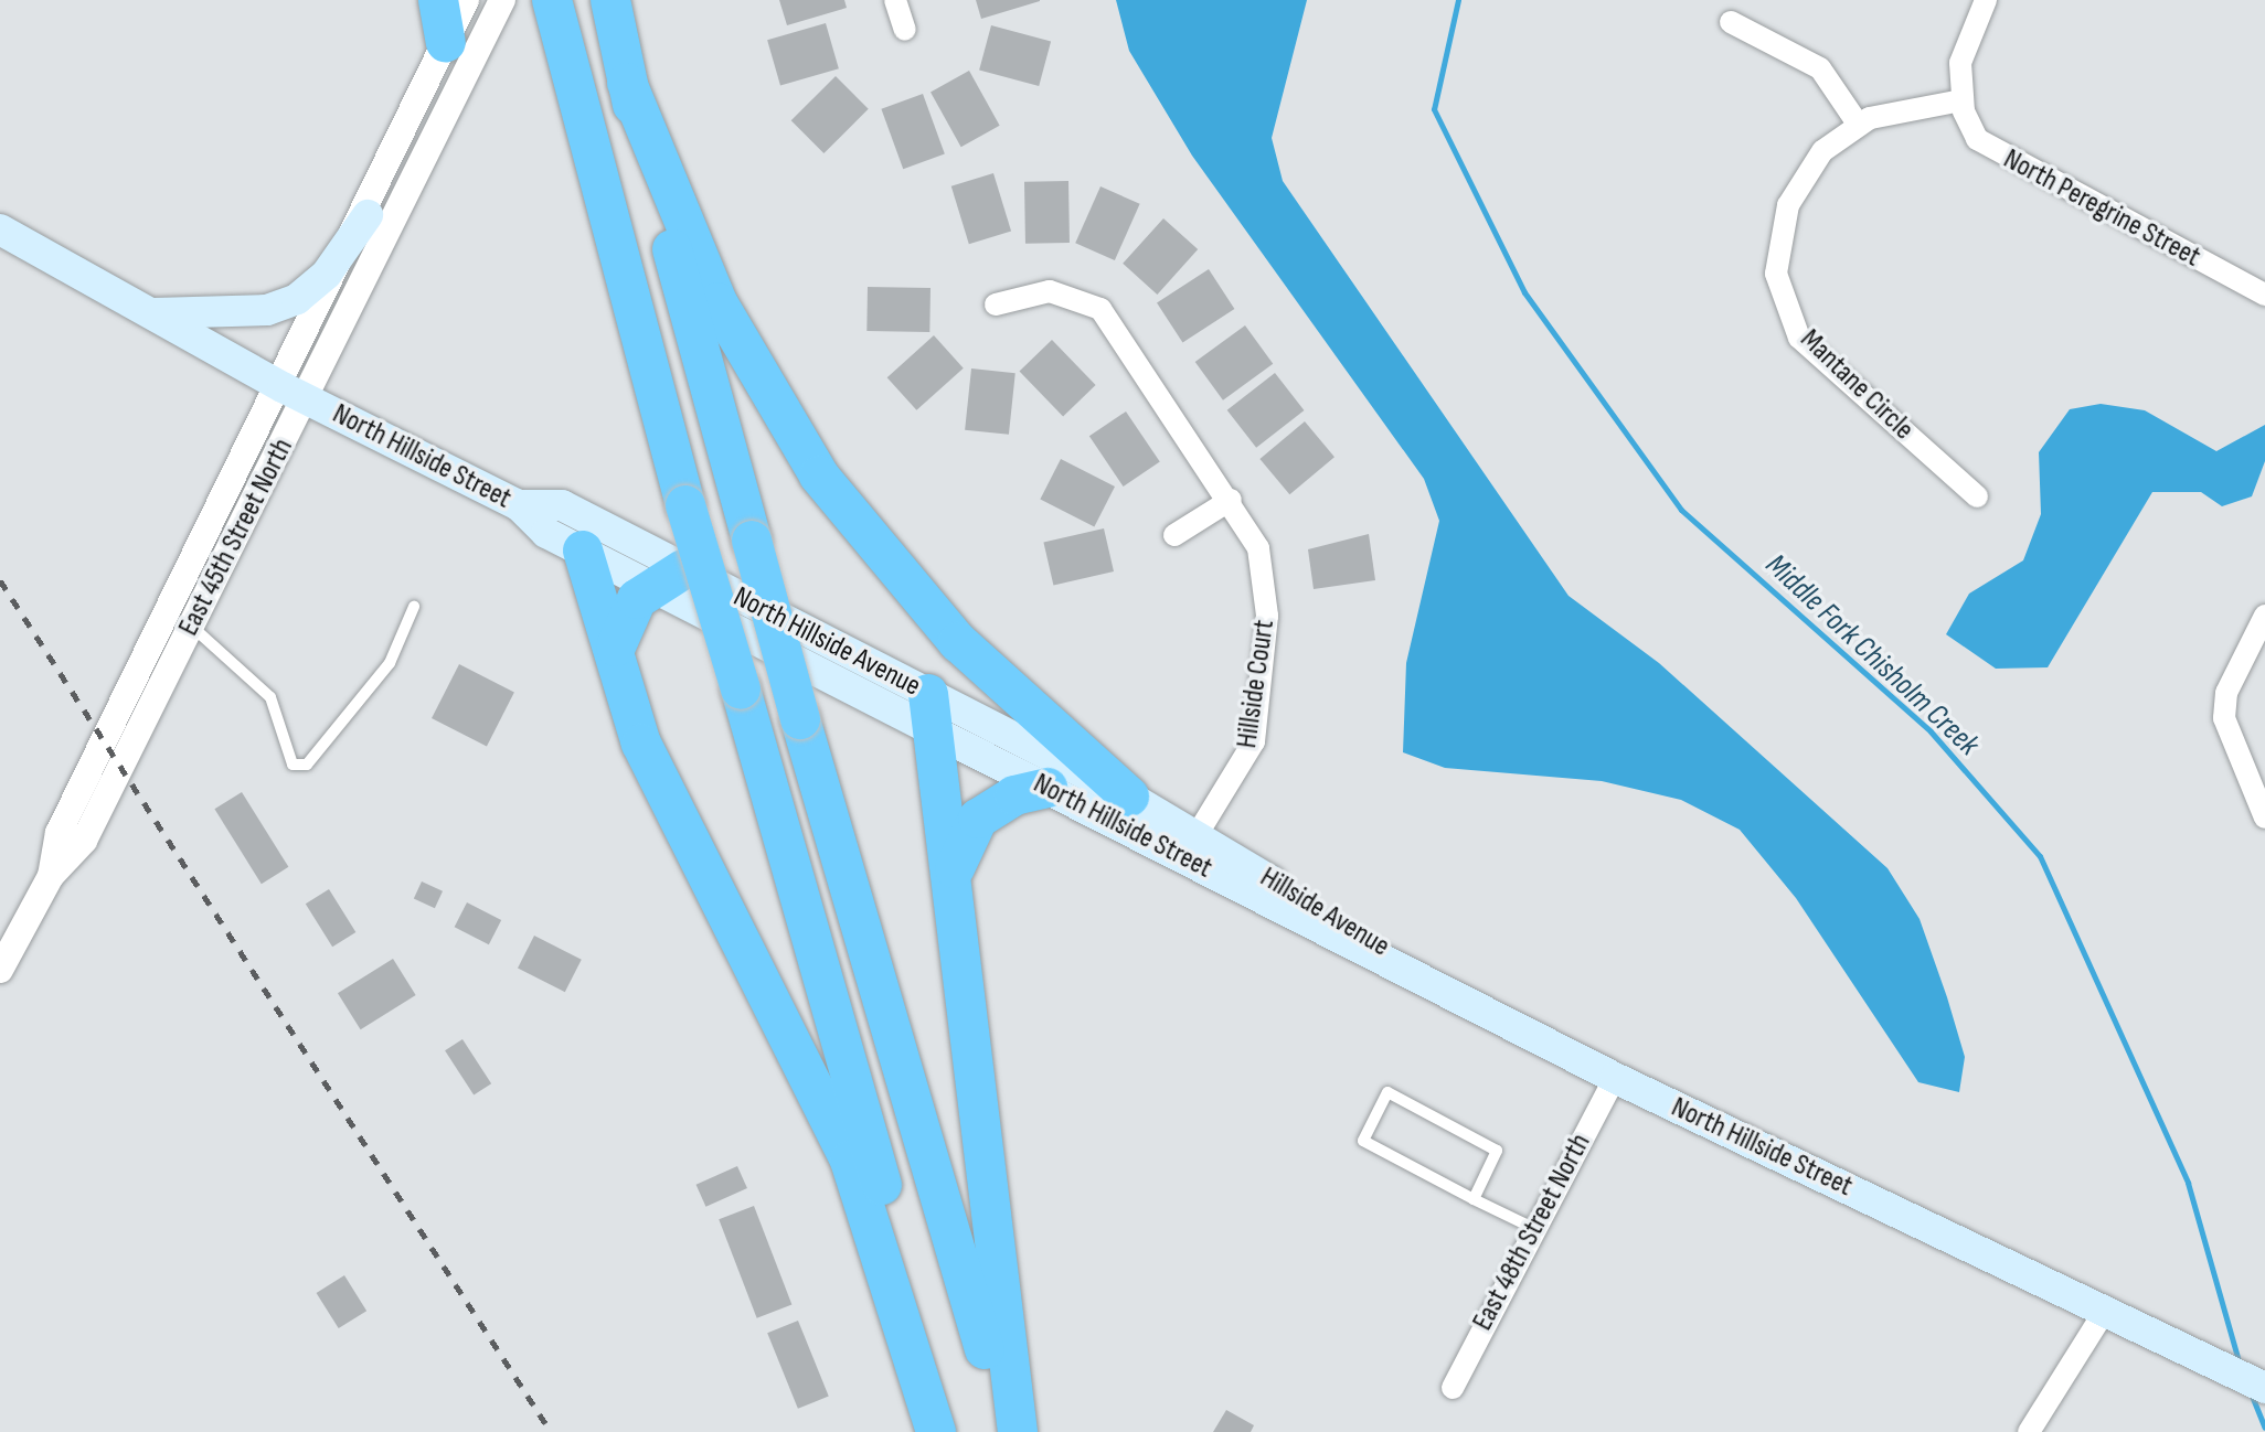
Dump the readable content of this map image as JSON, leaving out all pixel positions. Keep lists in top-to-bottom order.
{
  "streets": {
    "main road": ["North Hillside Street", "North Hillside Avenue", "Hillside Avenue"],
    "street": [
      "North Peregrine Street",
      "Mantane Circle",
      "East 45th Street North",
      "Hillside Court",
      "East 48th Street North"
    ]
  },
  "crossings": [
    ["North Peregrine Street", "Mantane Circle"],
    ["North Hillside Street", "East 45th Street North"],
    ["North Hillside Street", "North Hillside Avenue"],
    ["North Hillside Street", "Hillside Court"],
    ["North Hillside Street", "Hillside Avenue"],
    ["North Hillside Street", "East 48th Street North"],
    ["North Hillside Avenue", "Hillside Avenue"],
    ["Hillside Court", "Hillside Avenue"]
  ],
  "water": ["Middle Fork Chisholm Creek"]
}
